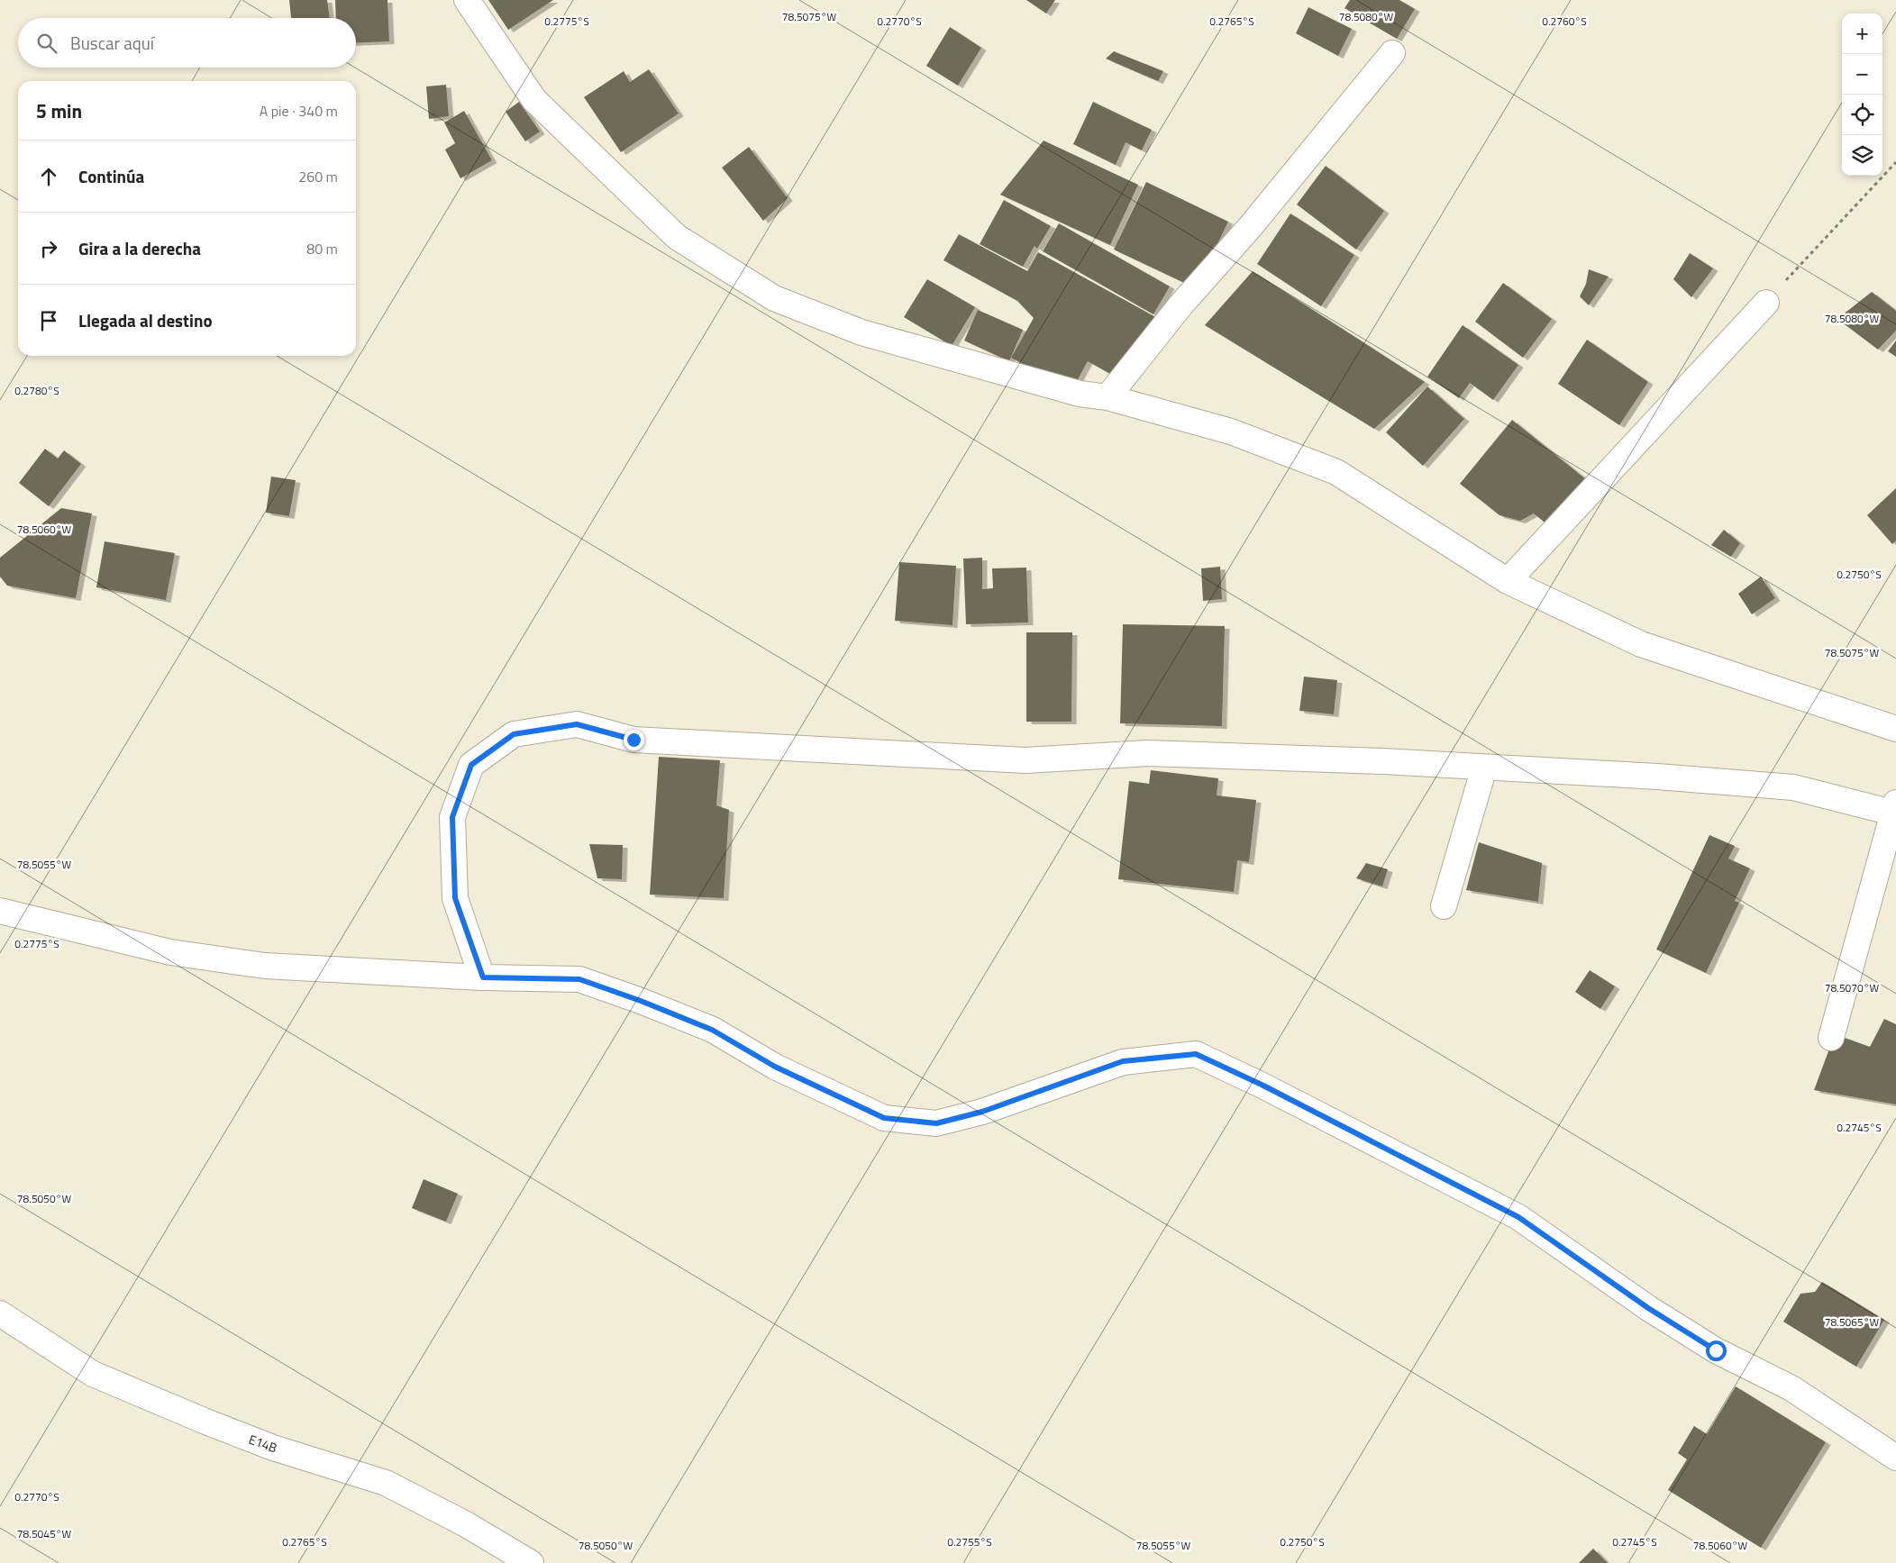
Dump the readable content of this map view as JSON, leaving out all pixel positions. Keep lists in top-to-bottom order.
{
  "streets": {
    "street": ["E14B"]
  },
  "page": {
    "map_buttons": ["+", "−"],
    "search": "Buscar aquí",
    "heading": ["5 min", "A pie · 340 m"],
    "list": [
      ["Continúa", "260 m"],
      ["Gira a la derecha", "80 m"],
      "Llegada al destino"
    ]
  },
  "coordinates": [
    "78.5075°W",
    "78.5080°W",
    "0.2775°S",
    "0.2770°S",
    "0.2765°S",
    "0.2760°S",
    "0.2780°S",
    "78.5060°W",
    "0.2750°S",
    "78.5055°W",
    "78.5070°W",
    "0.2745°S",
    "78.5050°W",
    "78.5065°W",
    "78.5045°W",
    "0.2755°S"
  ]
}
